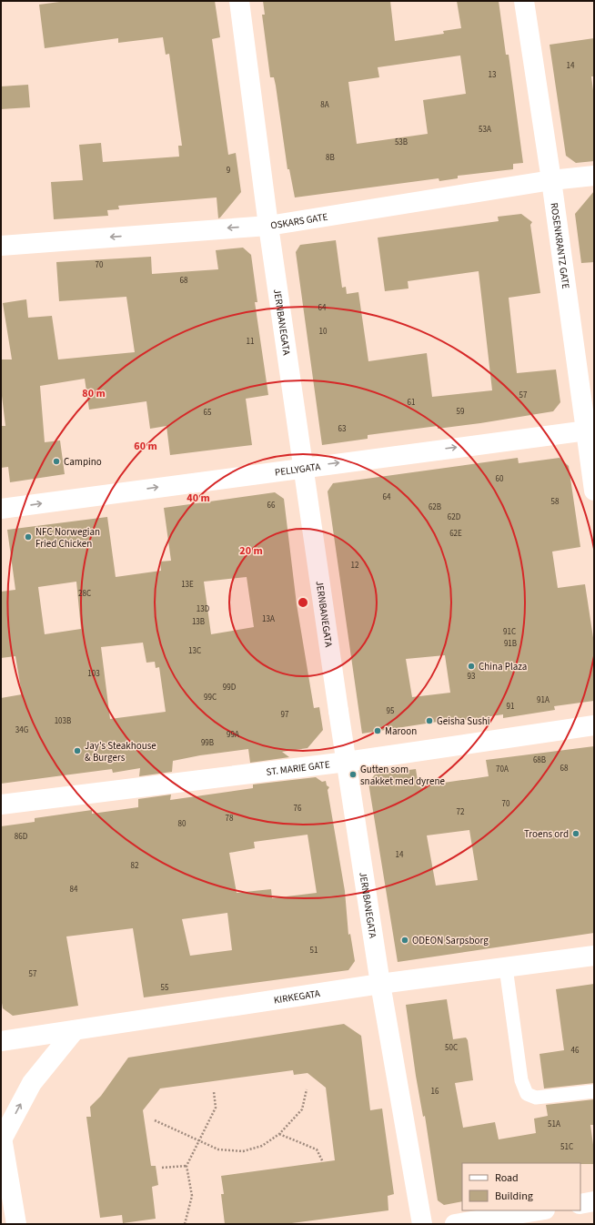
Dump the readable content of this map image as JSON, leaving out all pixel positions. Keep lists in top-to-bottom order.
{
  "streets": {
    "street": [
      "OSKARS GATE",
      "ROSENKRANTZ GATE",
      "JERNBANEGATA",
      "PELLYGATA",
      "ST. MARIE GATE",
      "KIRKEGATA"
    ]
  },
  "crossings": [
    ["OSKARS GATE", "ROSENKRANTZ GATE"],
    ["OSKARS GATE", "JERNBANEGATA"],
    ["ROSENKRANTZ GATE", "PELLYGATA"],
    ["JERNBANEGATA", "PELLYGATA"],
    ["JERNBANEGATA", "ST. MARIE GATE"],
    ["JERNBANEGATA", "KIRKEGATA"]
  ],
  "one_way": ["OSKARS GATE", "PELLYGATA"],
  "places": [
    "Campino",
    "NFC Norwegian Fried Chicken",
    "China Plaza",
    "Geisha Sushi",
    "Maroon",
    "Jay's Steakhouse & Burgers",
    "Gutten som snakket med dyrene",
    "Troens ord",
    "ODEON Sarpsborg"
  ],
  "house_numbers": [
    "14",
    "13",
    "8A",
    "53A",
    "53B",
    "8B",
    "9",
    "70",
    "68",
    "64",
    "10",
    "11",
    "57",
    "61",
    "59",
    "65",
    "63",
    "60",
    "64",
    "58",
    "66",
    "62B",
    "62D",
    "62E",
    "12",
    "13E",
    "28C",
    "13D",
    "13A",
    "13B",
    "91C",
    "91B",
    "13C",
    "103",
    "93",
    "99D",
    "99C",
    "91A",
    "91",
    "95",
    "97",
    "103B",
    "34G",
    "99A",
    "99B",
    "68B",
    "68",
    "70A",
    "70",
    "76",
    "72",
    "78",
    "80",
    "86D",
    "14",
    "82",
    "84",
    "51",
    "57",
    "55",
    "50C",
    "46",
    "16",
    "51A",
    "51C"
  ],
  "legend": ["Road", "Building"],
  "rings": [
    "80 m",
    "60 m",
    "40 m",
    "20 m"
  ]
}
